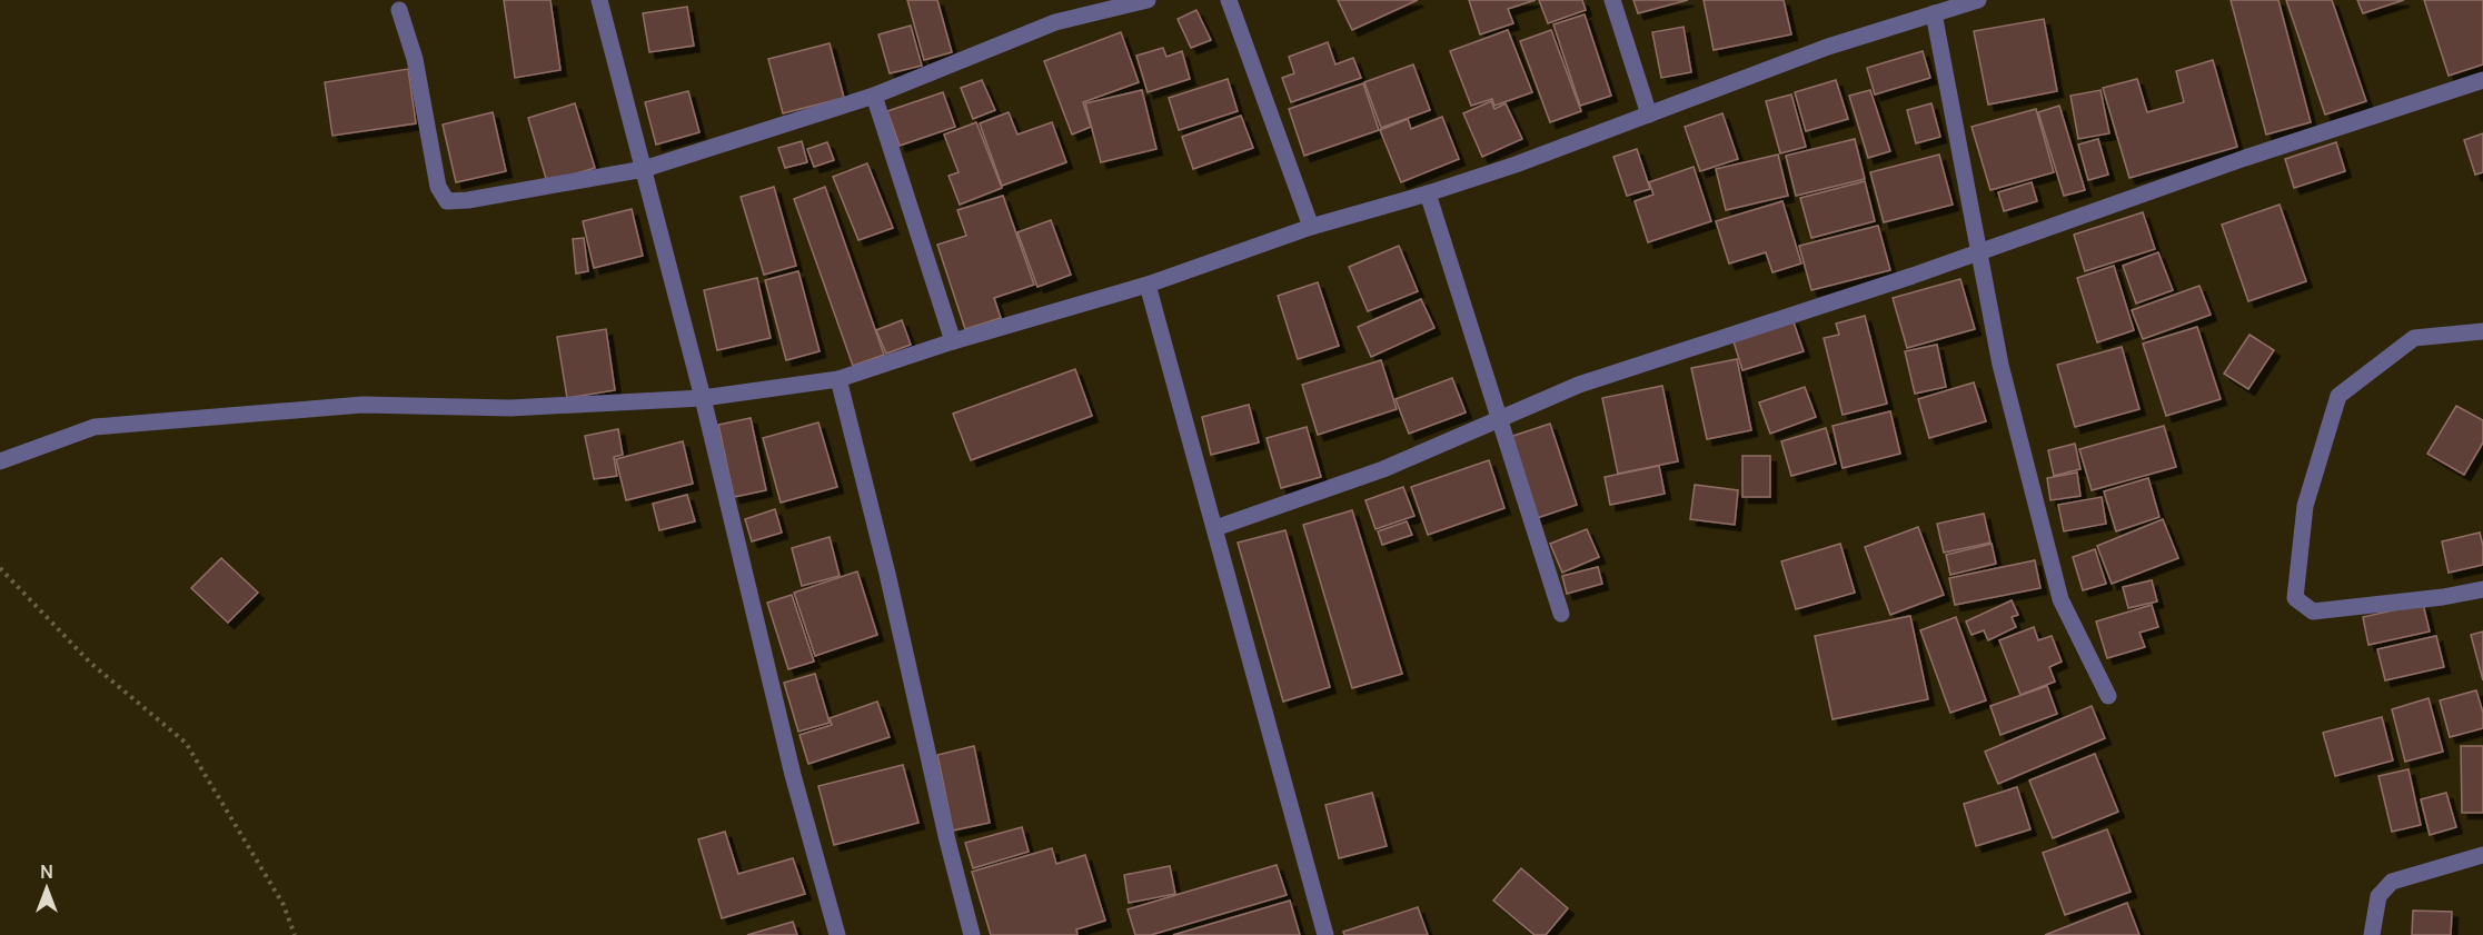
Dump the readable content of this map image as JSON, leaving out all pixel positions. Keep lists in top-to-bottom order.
{
  "north": "top"
}
